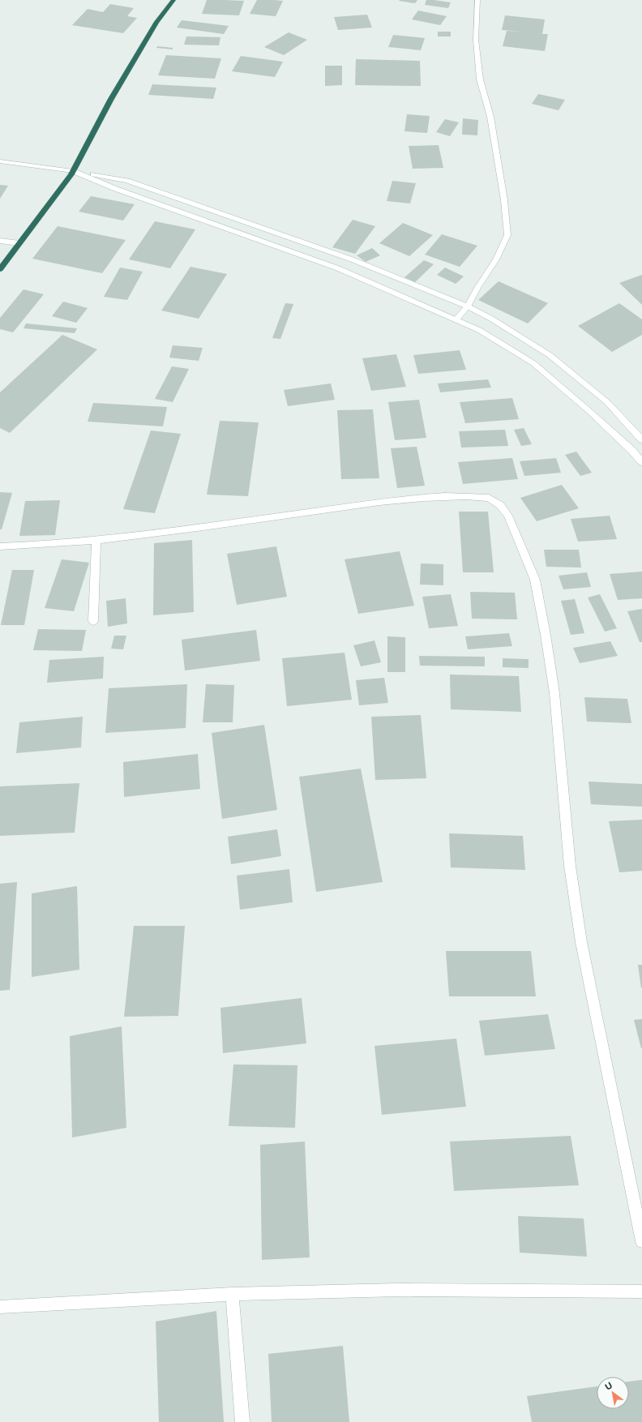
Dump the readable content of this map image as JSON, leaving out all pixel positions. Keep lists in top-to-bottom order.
{
  "north": "top left"
}
